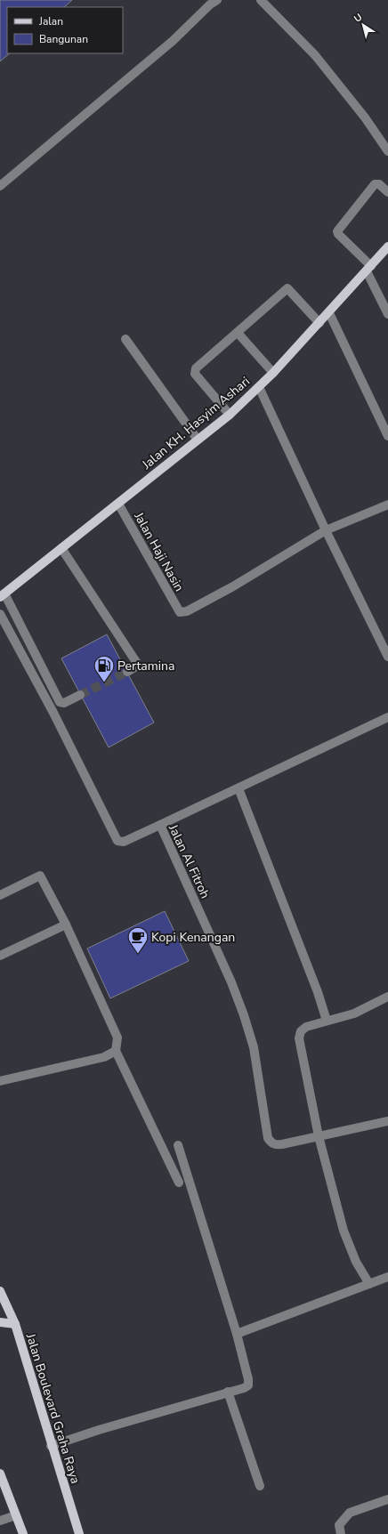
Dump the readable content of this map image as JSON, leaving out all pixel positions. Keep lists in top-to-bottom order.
{
  "streets": {
    "main road": ["Jalan KH. Hasyim Ashari", "Jalan Boulevard Graha Raya"],
    "street": ["Jalan Haji Nasin", "Jalan Al Fitroh"]
  },
  "crossings": [
    ["Jalan KH. Hasyim Ashari", "Jalan Haji Nasin"]
  ],
  "places": {
    "fuel station": ["Pertamina"],
    "cafe": ["Kopi Kenangan"]
  },
  "legend": ["Jalan", "Bangunan"],
  "north": "top left"
}
